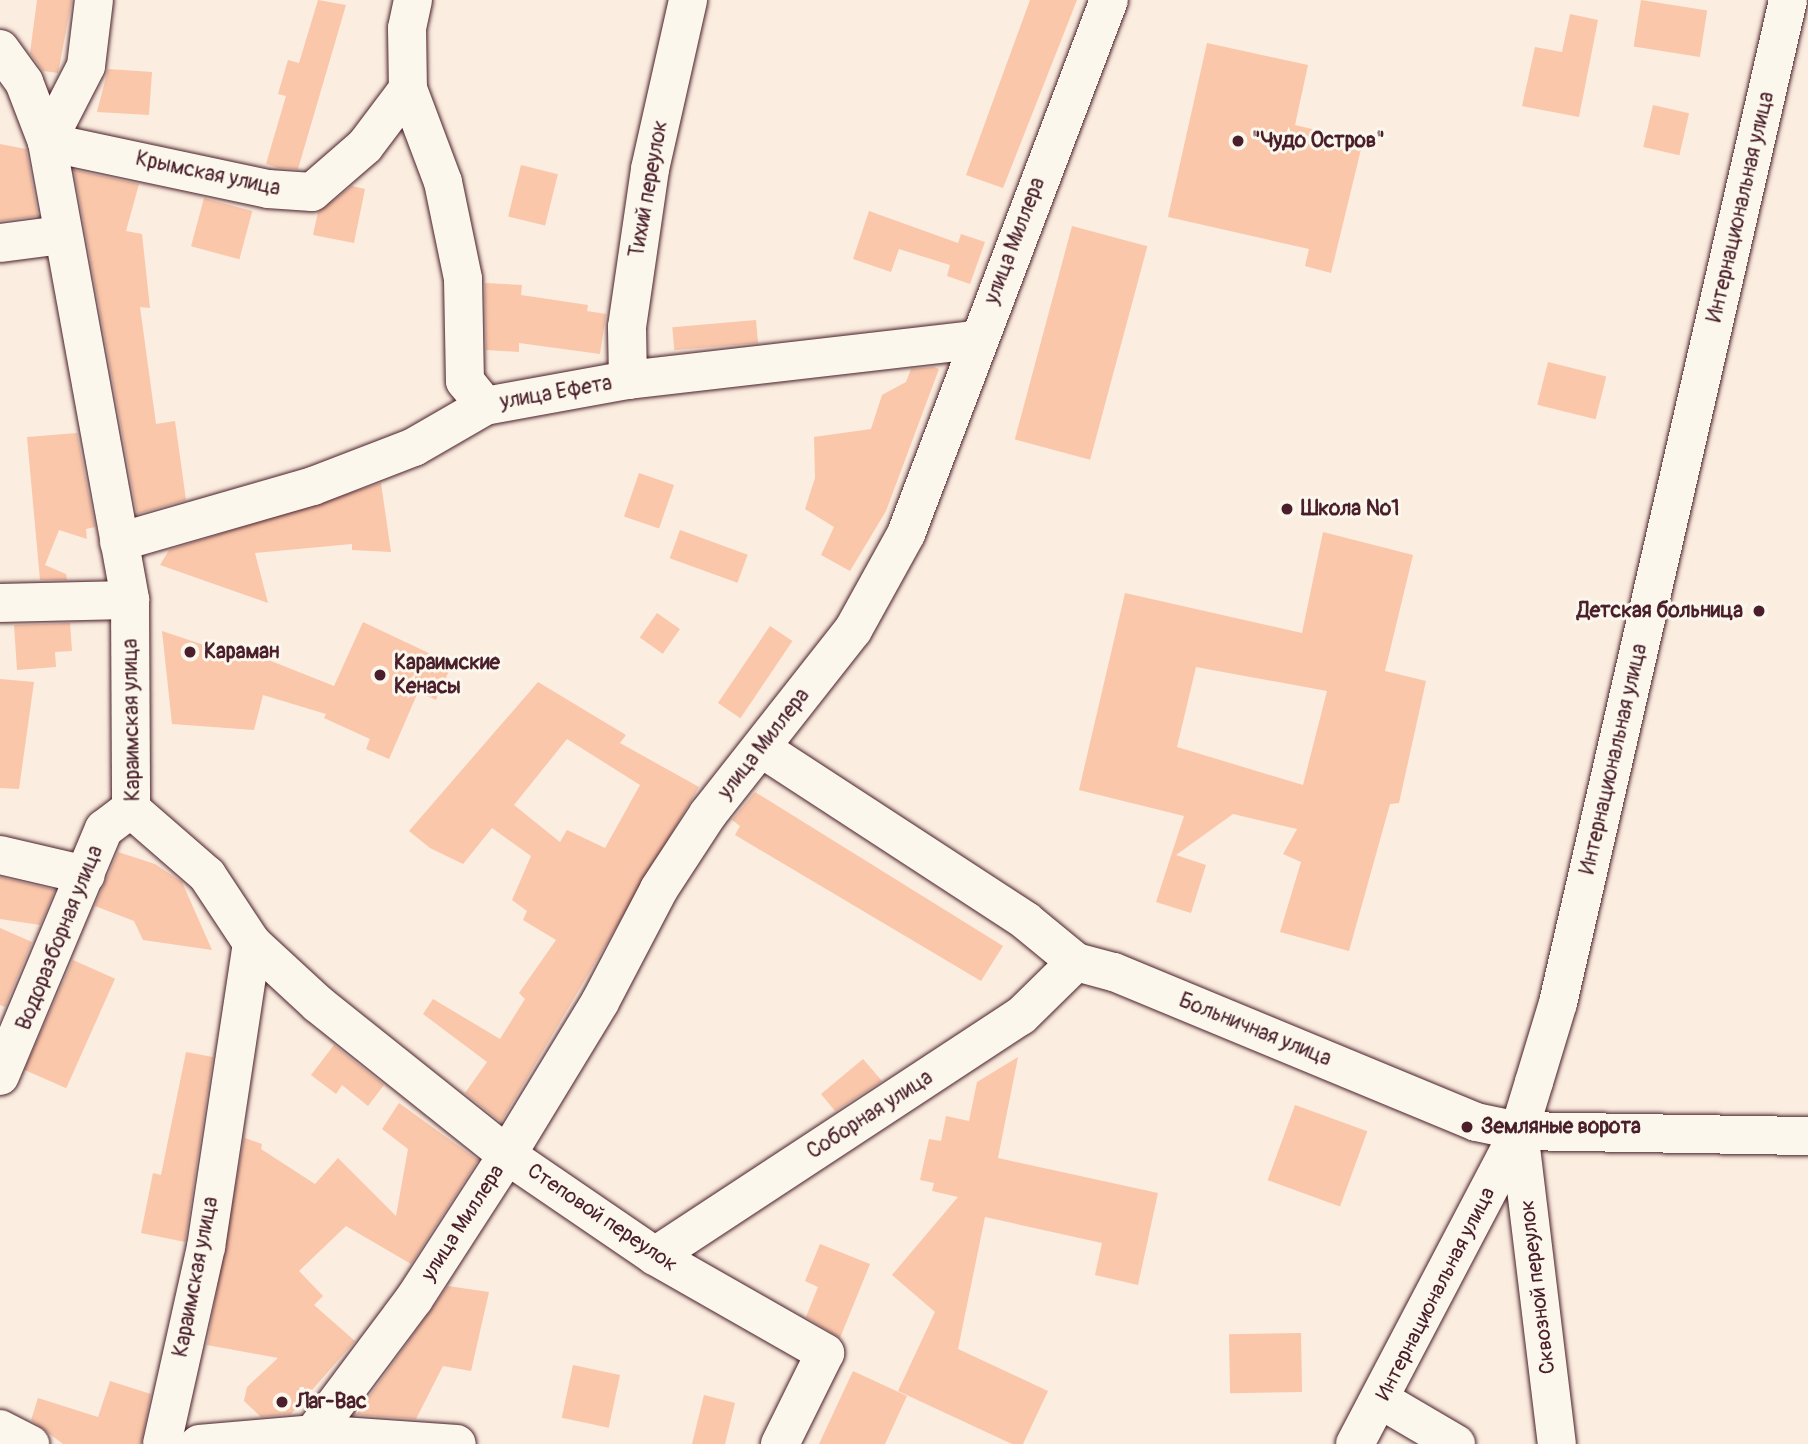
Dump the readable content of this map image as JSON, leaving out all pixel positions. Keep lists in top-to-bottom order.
{
  "streets": {
    "street": [
      "Крымская улица",
      "Тихий переулок",
      "Интернациональная улица",
      "улица Миллера",
      "улица Ефета",
      "Караимская улица",
      "Водоразборная улица",
      "Больничная улица",
      "Соборная улица",
      "Степовой переулок",
      "Сквозной переулок"
    ]
  },
  "crossings": [
    ["Крымская улица", "Караимская улица"],
    ["Тихий переулок", "улица Ефета"],
    ["Интернациональная улица", "Больничная улица"],
    ["Интернациональная улица", "Сквозной переулок"],
    ["улица Миллера", "улица Ефета"],
    ["улица Миллера", "Больничная улица"],
    ["улица Миллера", "Степовой переулок"],
    ["улица Ефета", "Караимская улица"],
    ["Караимская улица", "Водоразборная улица"],
    ["Караимская улица", "Степовой переулок"],
    ["Больничная улица", "Соборная улица"],
    ["Больничная улица", "Сквозной переулок"],
    ["Соборная улица", "Степовой переулок"]
  ],
  "places": [
    "\"Чудо Остров\"",
    "Школа №1",
    "Детская больница",
    "Караман",
    "Караимские Кенасы",
    "Земляные ворота",
    "Лаг-Вас"
  ]
}
